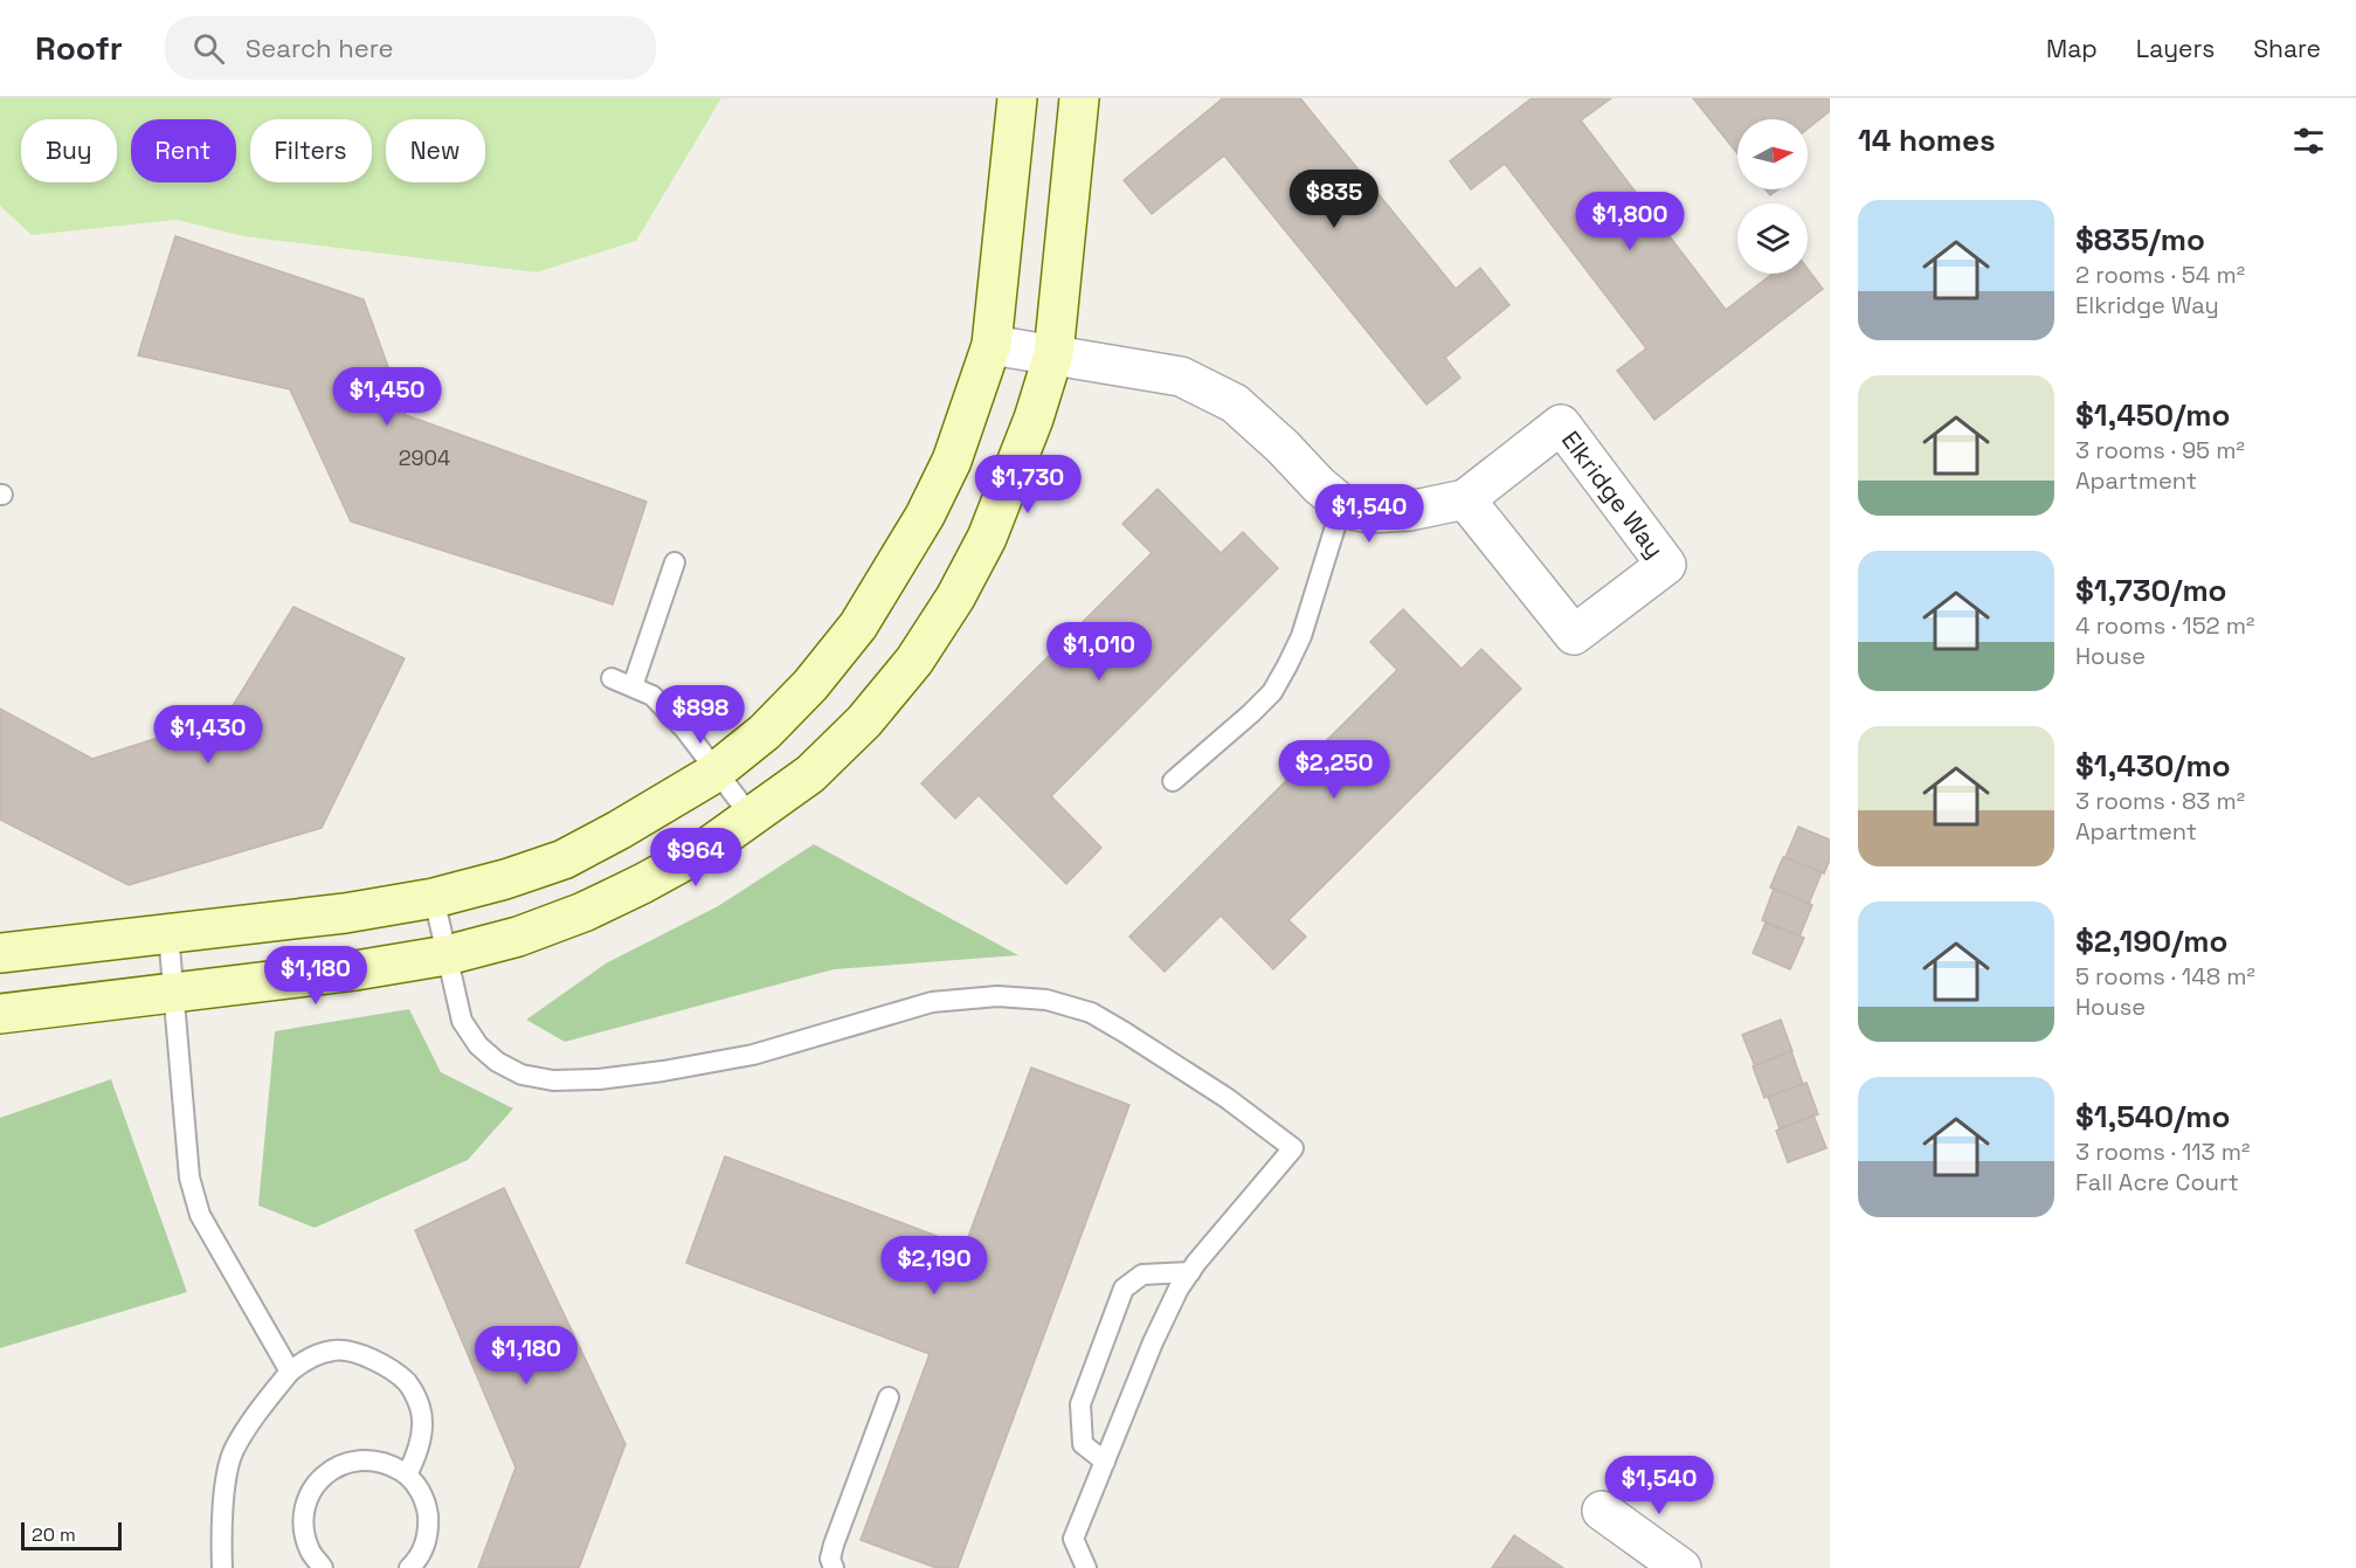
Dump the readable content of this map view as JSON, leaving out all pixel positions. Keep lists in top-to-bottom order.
{
  "streets": {
    "street": ["Elkridge Way"]
  },
  "house_numbers": ["2904"],
  "scale_bar": "20 m",
  "north": "right",
  "page": {
    "header": "Roofr",
    "search": "Search here",
    "nav": ["Map", "Layers", "Share"],
    "heading": "14 homes",
    "chip": [
      "Buy",
      "Rent",
      "Filters",
      "New"
    ],
    "price": [
      "$835",
      "$1,800",
      "$1,450",
      "$1,730",
      "$1,540",
      "$1,010",
      "$898",
      "$1,430",
      "$2,250",
      "$964",
      "$1,180",
      "$2,190",
      "$1,180",
      "$1,540"
    ],
    "list": [
      {
        "name": "$835/mo",
        "note": "2 rooms · 54 m² · Elkridge Way"
      },
      {
        "name": "$1,450/mo",
        "note": "3 rooms · 95 m² · Apartment"
      },
      {
        "name": "$1,730/mo",
        "note": "4 rooms · 152 m² · House"
      },
      {
        "name": "$1,430/mo",
        "note": "3 rooms · 83 m² · Apartment"
      },
      {
        "name": "$2,190/mo",
        "note": "5 rooms · 148 m² · House"
      },
      {
        "name": "$1,540/mo",
        "note": "3 rooms · 113 m² · Fall Acre Court"
      }
    ],
    "scale": "20 m"
  }
}
